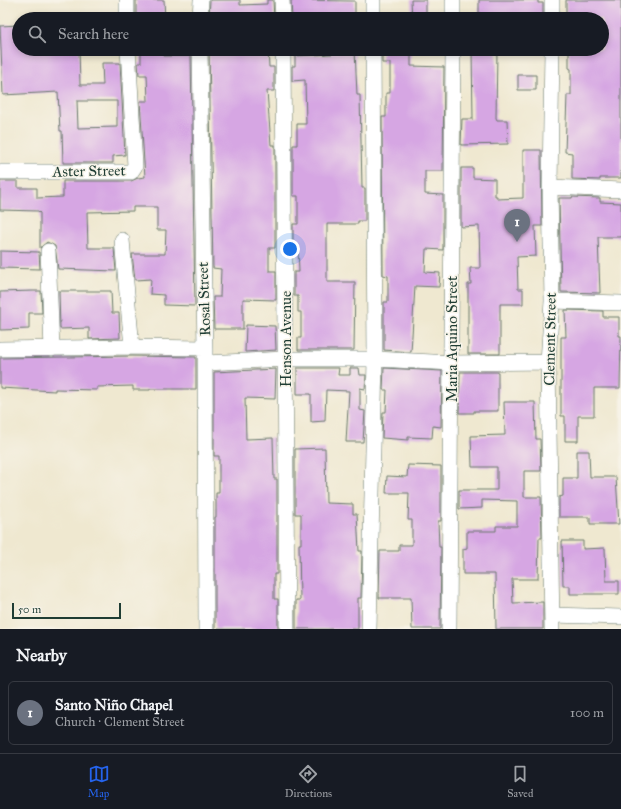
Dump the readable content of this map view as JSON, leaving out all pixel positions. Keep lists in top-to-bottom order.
{
  "streets": {
    "street": [
      "Aster Street",
      "Rosal Street",
      "Henson Avenue",
      "Maria Aquino Street",
      "Clement Street"
    ]
  },
  "scale_bar": "50 m",
  "page": {
    "search": "Search here",
    "pins": "1",
    "scale": "50 m",
    "heading": "Nearby",
    "list": [
      {
        "mark": "1",
        "name": "Santo Niño Chapel",
        "note": "Church · Clement Street",
        "value": "100 m"
      }
    ],
    "nav": ["Map", "Directions", "Saved"]
  }
}
